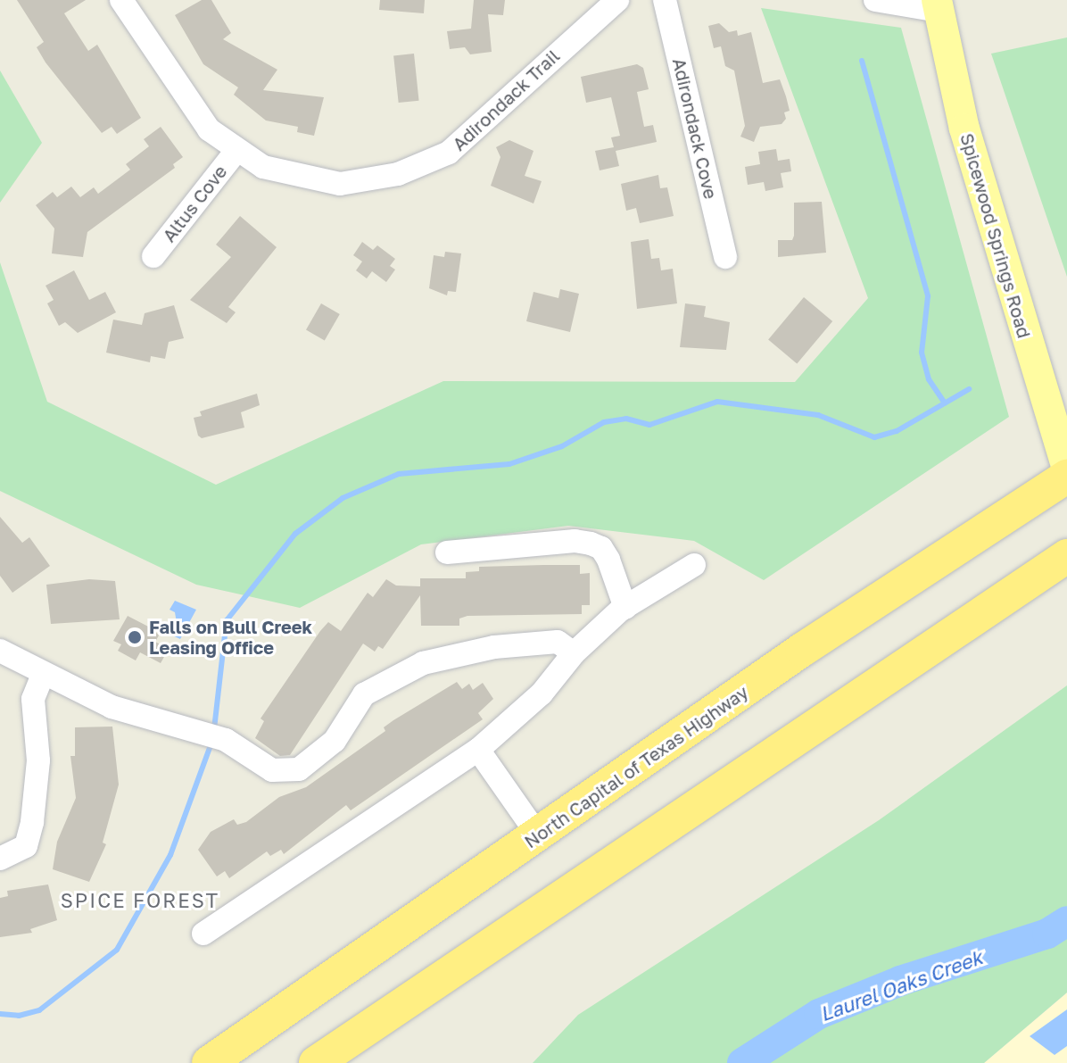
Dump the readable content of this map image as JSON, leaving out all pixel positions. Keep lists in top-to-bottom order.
{
  "streets": {
    "highway": ["North Capital of Texas Highway"],
    "main road": ["Spicewood Springs Road"],
    "street": ["Adirondack Trail", "Adirondack Cove", "Altus Cove"]
  },
  "crossings": [
    ["Adirondack Trail", "Altus Cove"]
  ],
  "districts": ["SPICE FOREST"],
  "water": ["Laurel Oaks Creek"],
  "places": ["Falls on Bull Creek Leasing Office"]
}
